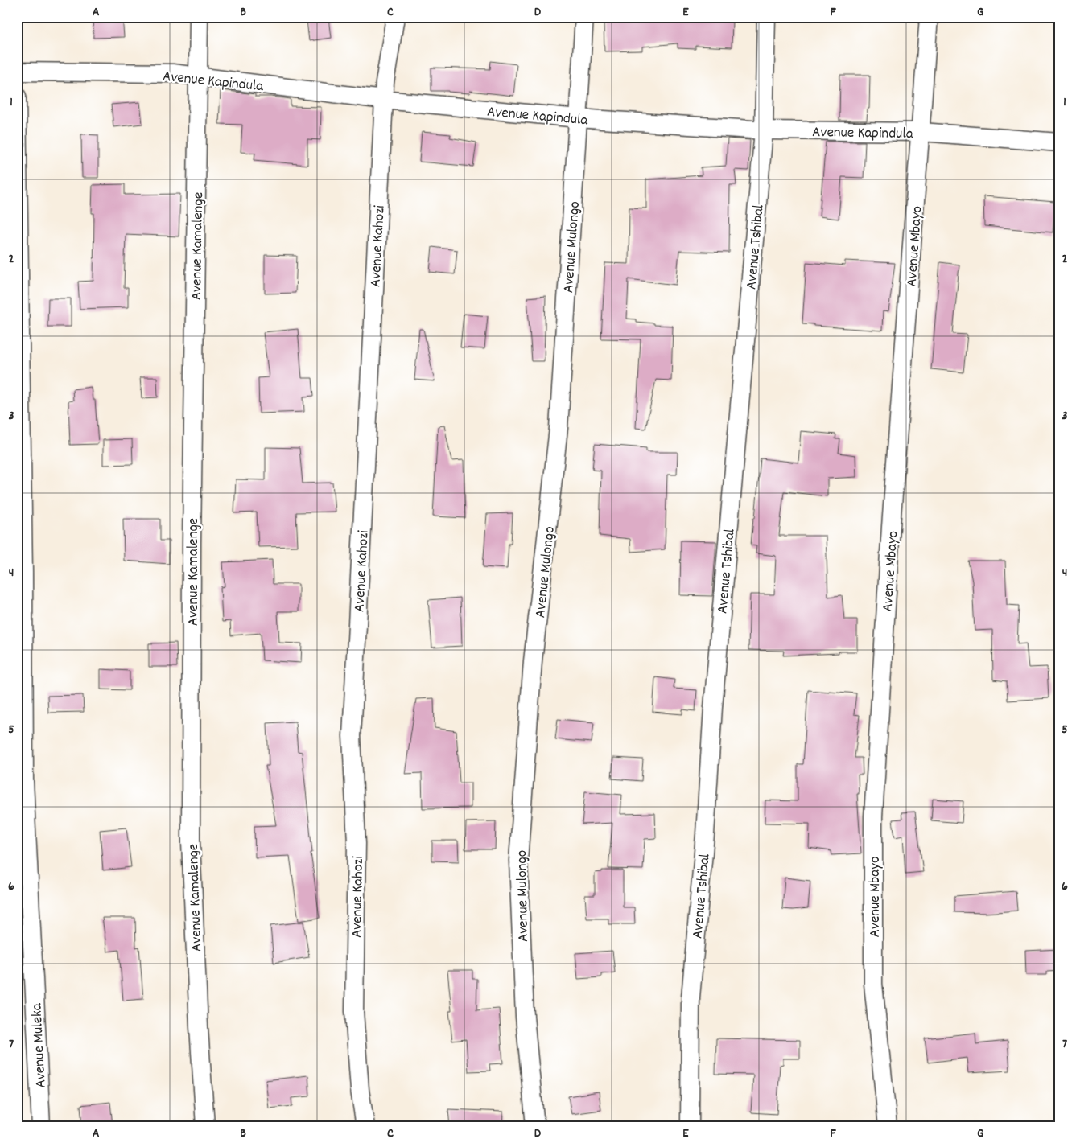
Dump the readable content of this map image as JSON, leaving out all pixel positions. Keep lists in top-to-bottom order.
{
  "streets": {
    "street": [
      "Avenue Kapindula",
      "Avenue Kamalenge",
      "Avenue Kahozi",
      "Avenue Mbayo",
      "Avenue Mulongo",
      "Avenue Tshibal",
      "Avenue Muleka"
    ]
  },
  "crossings": [
    ["Avenue Kapindula", "Avenue Kamalenge"],
    ["Avenue Kapindula", "Avenue Kahozi"],
    ["Avenue Kapindula", "Avenue Mbayo"],
    ["Avenue Kapindula", "Avenue Mulongo"],
    ["Avenue Kapindula", "Avenue Tshibal"]
  ],
  "grid": {
    "columns": [
      "A",
      "B",
      "C",
      "D",
      "E",
      "F",
      "G"
    ],
    "rows": [
      "1",
      "2",
      "3",
      "4",
      "5",
      "6",
      "7"
    ]
  }
}
